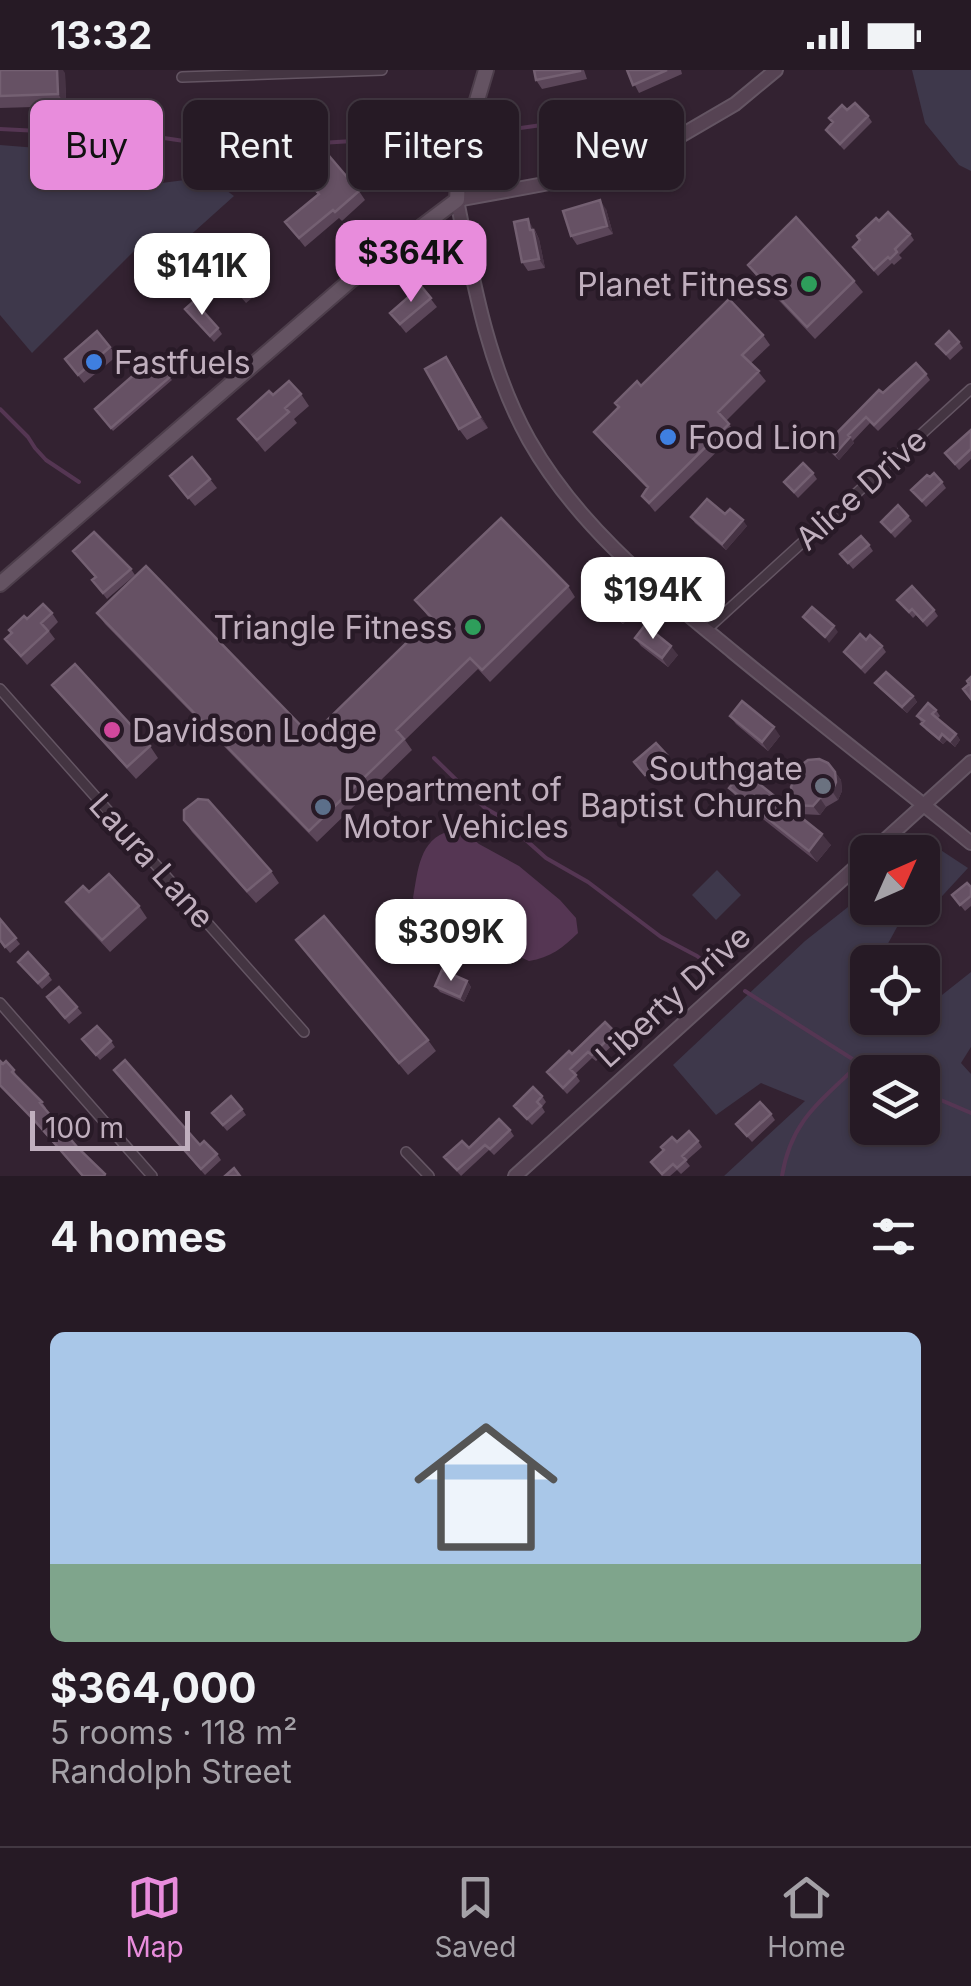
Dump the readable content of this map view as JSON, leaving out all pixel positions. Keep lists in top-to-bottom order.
{
  "streets": {
    "street": ["Alice Drive", "Laura Lane", "Liberty Drive"]
  },
  "places": [
    "Planet Fitness",
    "Fastfuels",
    "Food Lion",
    "Triangle Fitness",
    "Davidson Lodge",
    "Southgate Baptist Church",
    "Department of Motor Vehicles"
  ],
  "scale_bar": "100 m",
  "north": "top right",
  "page": {
    "status": "13:32",
    "chip": [
      "Buy",
      "Rent",
      "Filters",
      "New"
    ],
    "price": [
      "$364K",
      "$141K",
      "$194K",
      "$309K"
    ],
    "scale": "100 m",
    "heading": "4 homes",
    "list": [
      {
        "name": "$364,000",
        "note": "5 rooms · 118 m² · Randolph Street"
      }
    ],
    "tabs": ["Map", "Saved", "Home"]
  }
}
